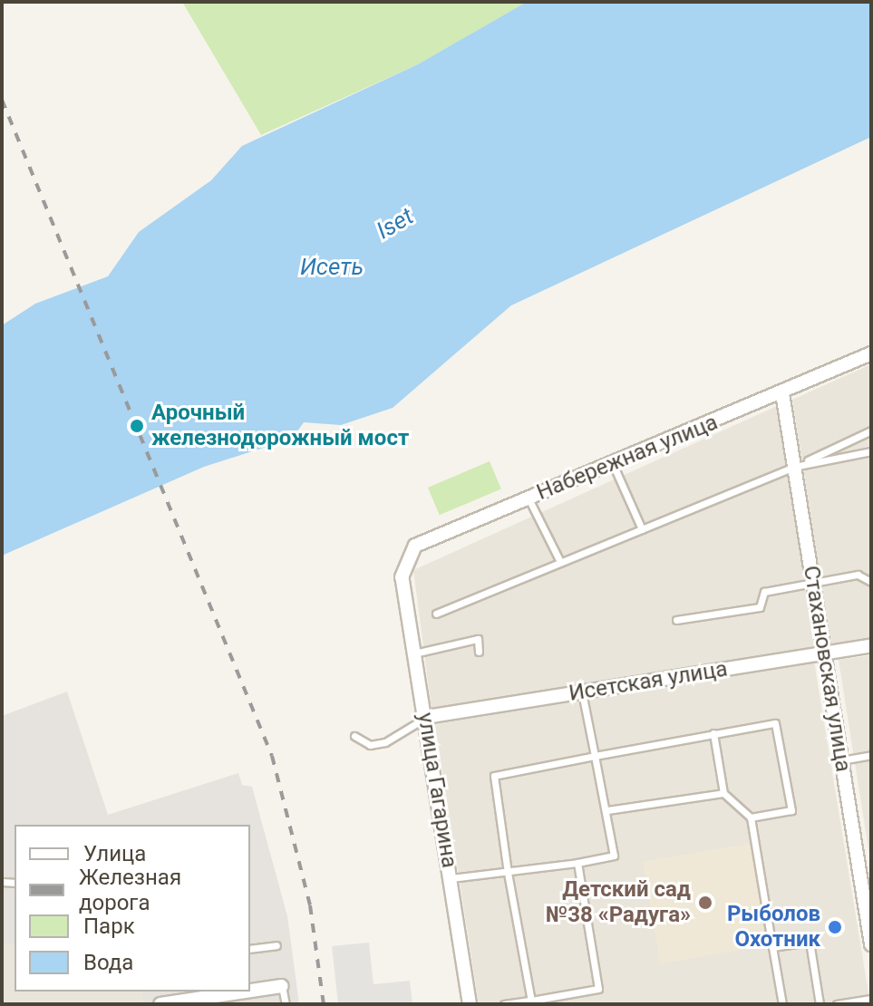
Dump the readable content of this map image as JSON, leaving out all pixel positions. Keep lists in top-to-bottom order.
{
  "streets": {
    "street": [
      "Набережная улица",
      "Стахановская улица",
      "Исетская улица",
      "улица Гагарина"
    ]
  },
  "crossings": [
    ["Набережная улица", "Стахановская улица"],
    ["Набережная улица", "улица Гагарина"],
    ["Стахановская улица", "Исетская улица"],
    ["Исетская улица", "улица Гагарина"]
  ],
  "water": ["Iset", "Исеть"],
  "places": ["Арочный железнодорожный мост", "Детский сад №38 «Радуга»", "Рыболов Охотник"],
  "legend": [
    "Улица",
    "Железная дорога",
    "Парк",
    "Вода"
  ]
}
